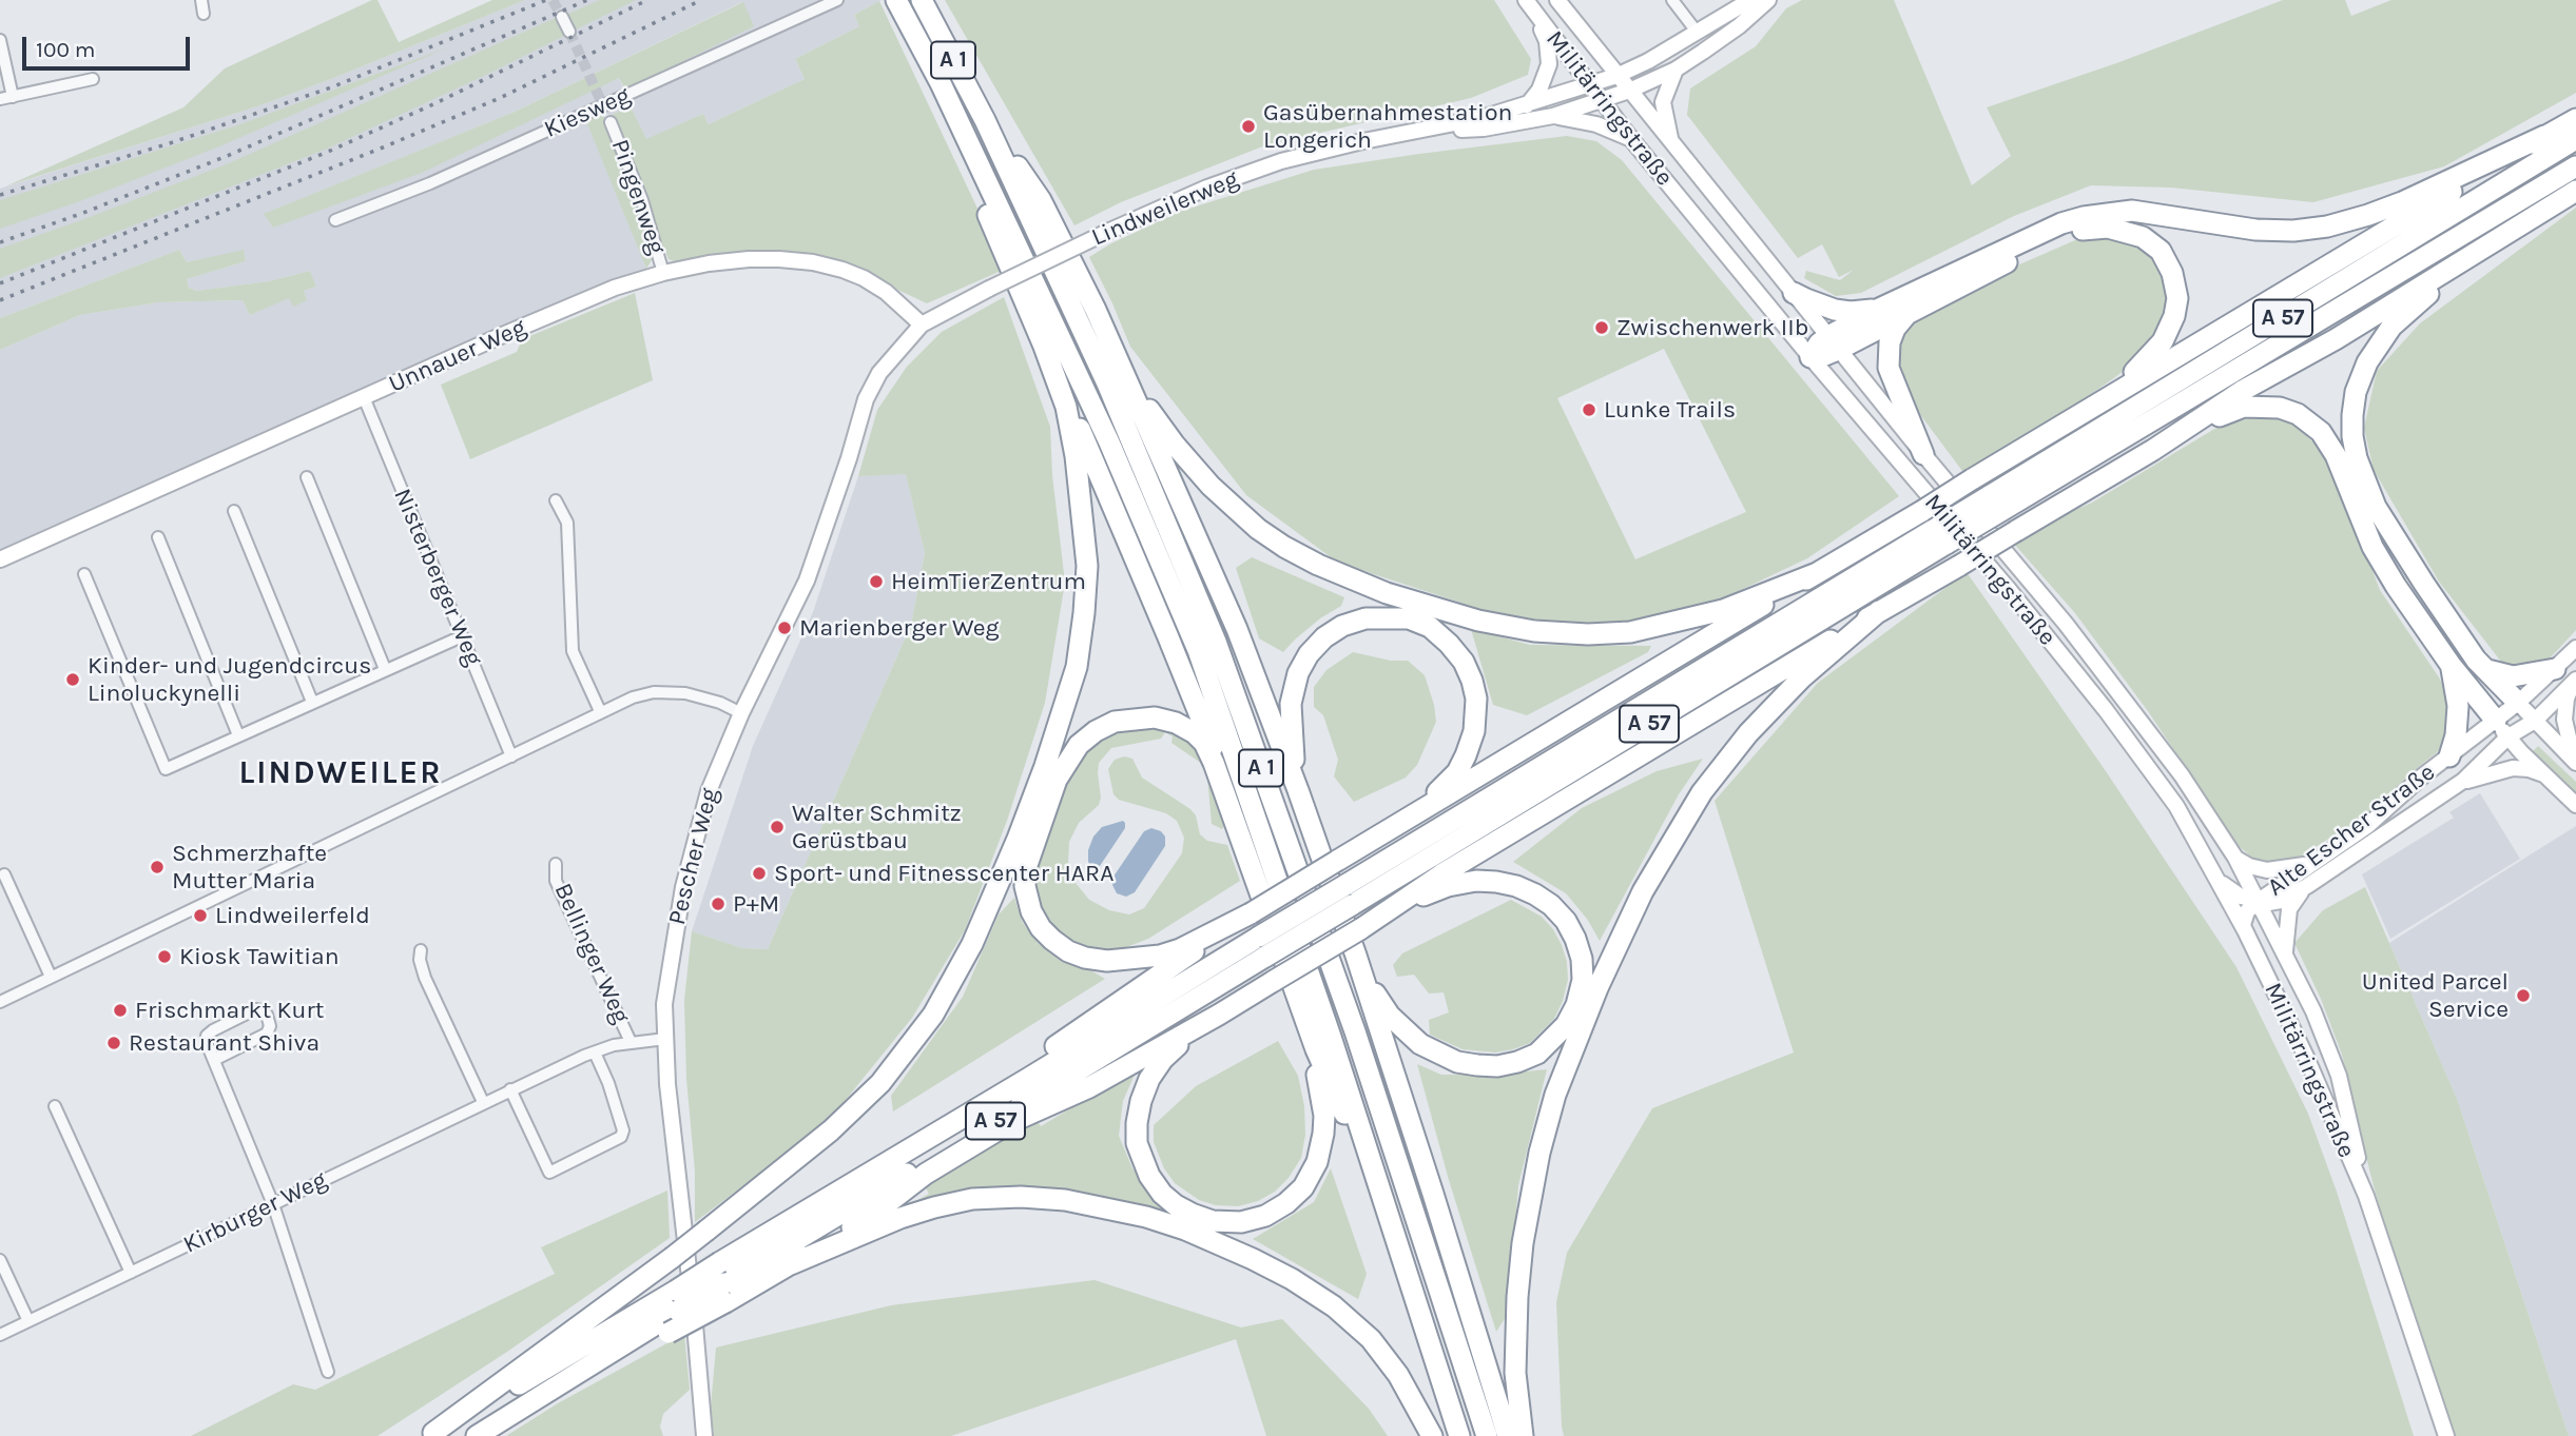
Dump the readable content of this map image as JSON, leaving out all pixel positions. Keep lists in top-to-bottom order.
{
  "streets": {
    "highway": ["A 1", "A 57"],
    "street": [
      "Militärringstraße",
      "Kiesweg",
      "Pingenweg",
      "Lindweilerweg",
      "Unnauer Weg",
      "Nisterberger Weg",
      "Alte Escher Straße",
      "Pescher Weg",
      "Bellinger Weg",
      "Kirburger Weg"
    ]
  },
  "crossings": [
    ["Militärringstraße", "Lindweilerweg"],
    ["Militärringstraße", "Alte Escher Straße"],
    ["Pingenweg", "Unnauer Weg"],
    ["Lindweilerweg", "Unnauer Weg"],
    ["Lindweilerweg", "Pescher Weg"],
    ["Unnauer Weg", "Nisterberger Weg"],
    ["Unnauer Weg", "Pescher Weg"],
    ["Pescher Weg", "Kirburger Weg"],
    ["Bellinger Weg", "Kirburger Weg"]
  ],
  "districts": ["LINDWEILER"],
  "places": [
    "Gasübernahmestation Longerich",
    "Zwischenwerk IIb",
    "Lunke Trails",
    "HeimTierZentrum",
    "Marienberger Weg",
    "Kinder- und Jugendcircus Linoluckynelli",
    "Walter Schmitz Gerüstbau",
    "Schmerzhafte Mutter Maria",
    "Sport- und Fitnesscenter HARA",
    "P+M",
    "Lindweilerfeld",
    "Kiosk Tawitian",
    "United Parcel Service",
    "Frischmarkt Kurt",
    "Restaurant Shiva"
  ],
  "scale_bar": "100 m"
}
